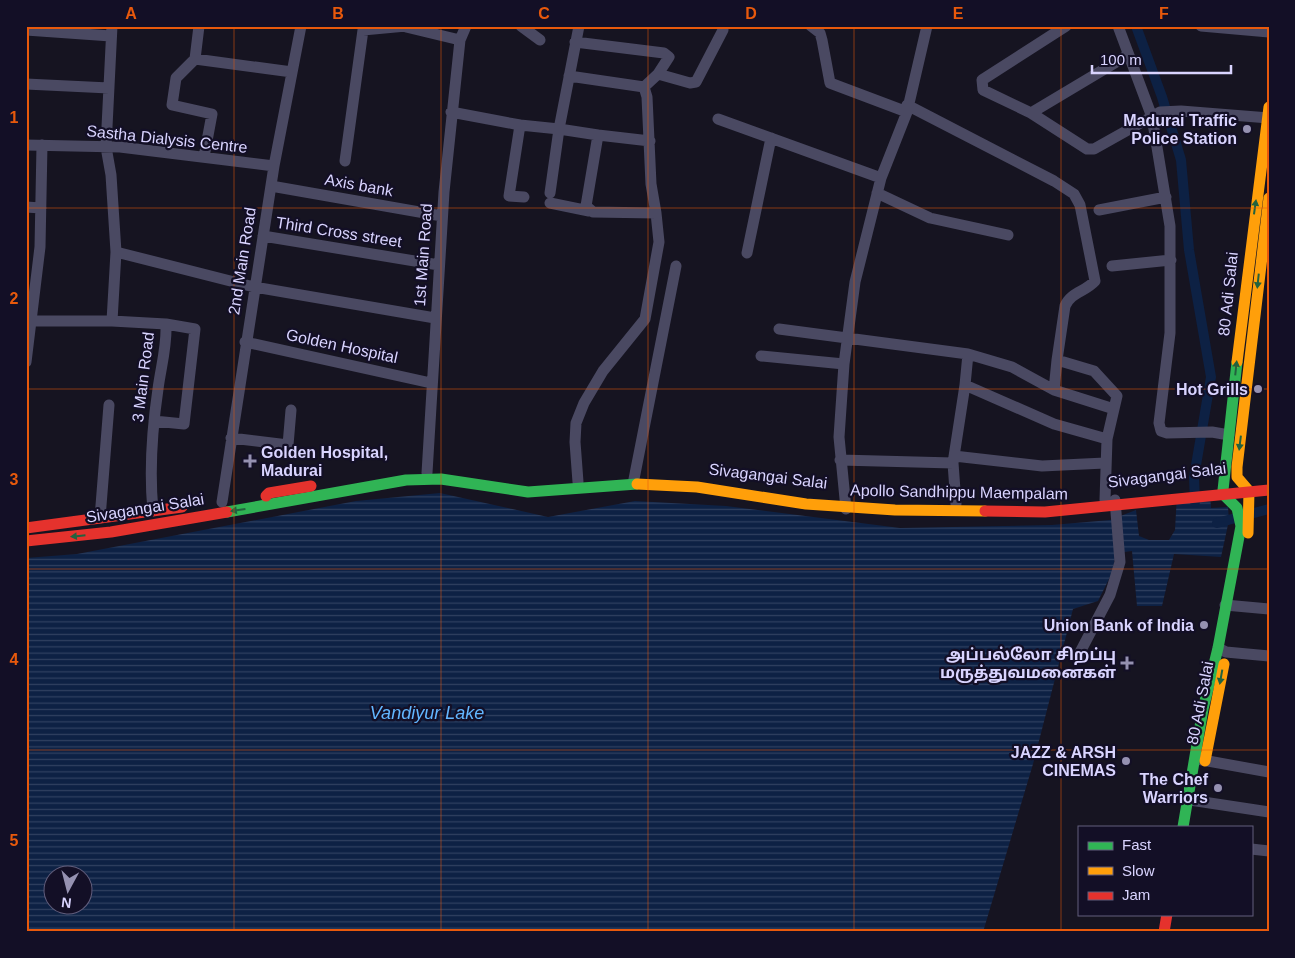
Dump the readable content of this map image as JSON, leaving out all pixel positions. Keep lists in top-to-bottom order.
{
  "streets": {
    "main road": ["80 Adi Salai", "Sivagangai Salai", "Apollo Sandhippu Maempalam"],
    "street": [
      "Sastha Dialysis Centre",
      "Axis bank",
      "Third Cross street",
      "1st Main Road",
      "2nd Main Road",
      "Golden Hospital",
      "3 Main Road"
    ]
  },
  "crossings": [
    ["Sastha Dialysis Centre", "2nd Main Road"],
    ["Axis bank", "1st Main Road"],
    ["Axis bank", "2nd Main Road"],
    ["Third Cross street", "1st Main Road"],
    ["Third Cross street", "2nd Main Road"],
    ["1st Main Road", "Golden Hospital"],
    ["1st Main Road", "Sivagangai Salai"],
    ["2nd Main Road", "Golden Hospital"],
    ["2nd Main Road", "Sivagangai Salai"],
    ["80 Adi Salai", "Sivagangai Salai"],
    ["3 Main Road", "Sivagangai Salai"],
    ["Sivagangai Salai", "Apollo Sandhippu Maempalam"]
  ],
  "water": ["Vandiyur Lake"],
  "places": {
    "other": [
      "Madurai Traffic Police Station",
      "Hot Grills",
      "Union Bank of India",
      "JAZZ & ARSH CINEMAS",
      "The Chef Warriors"
    ],
    "health": ["Golden Hospital, Madurai", "அப்பல்லோ சிறப்பு மருத்துவமனைகள்"]
  },
  "legend": ["Fast", "Slow", "Jam"],
  "scale_bar": "100 m",
  "north": "bottom",
  "grid": {
    "columns": [
      "A",
      "B",
      "C",
      "D",
      "E",
      "F"
    ],
    "rows": [
      "1",
      "2",
      "3",
      "4",
      "5"
    ]
  }
}
